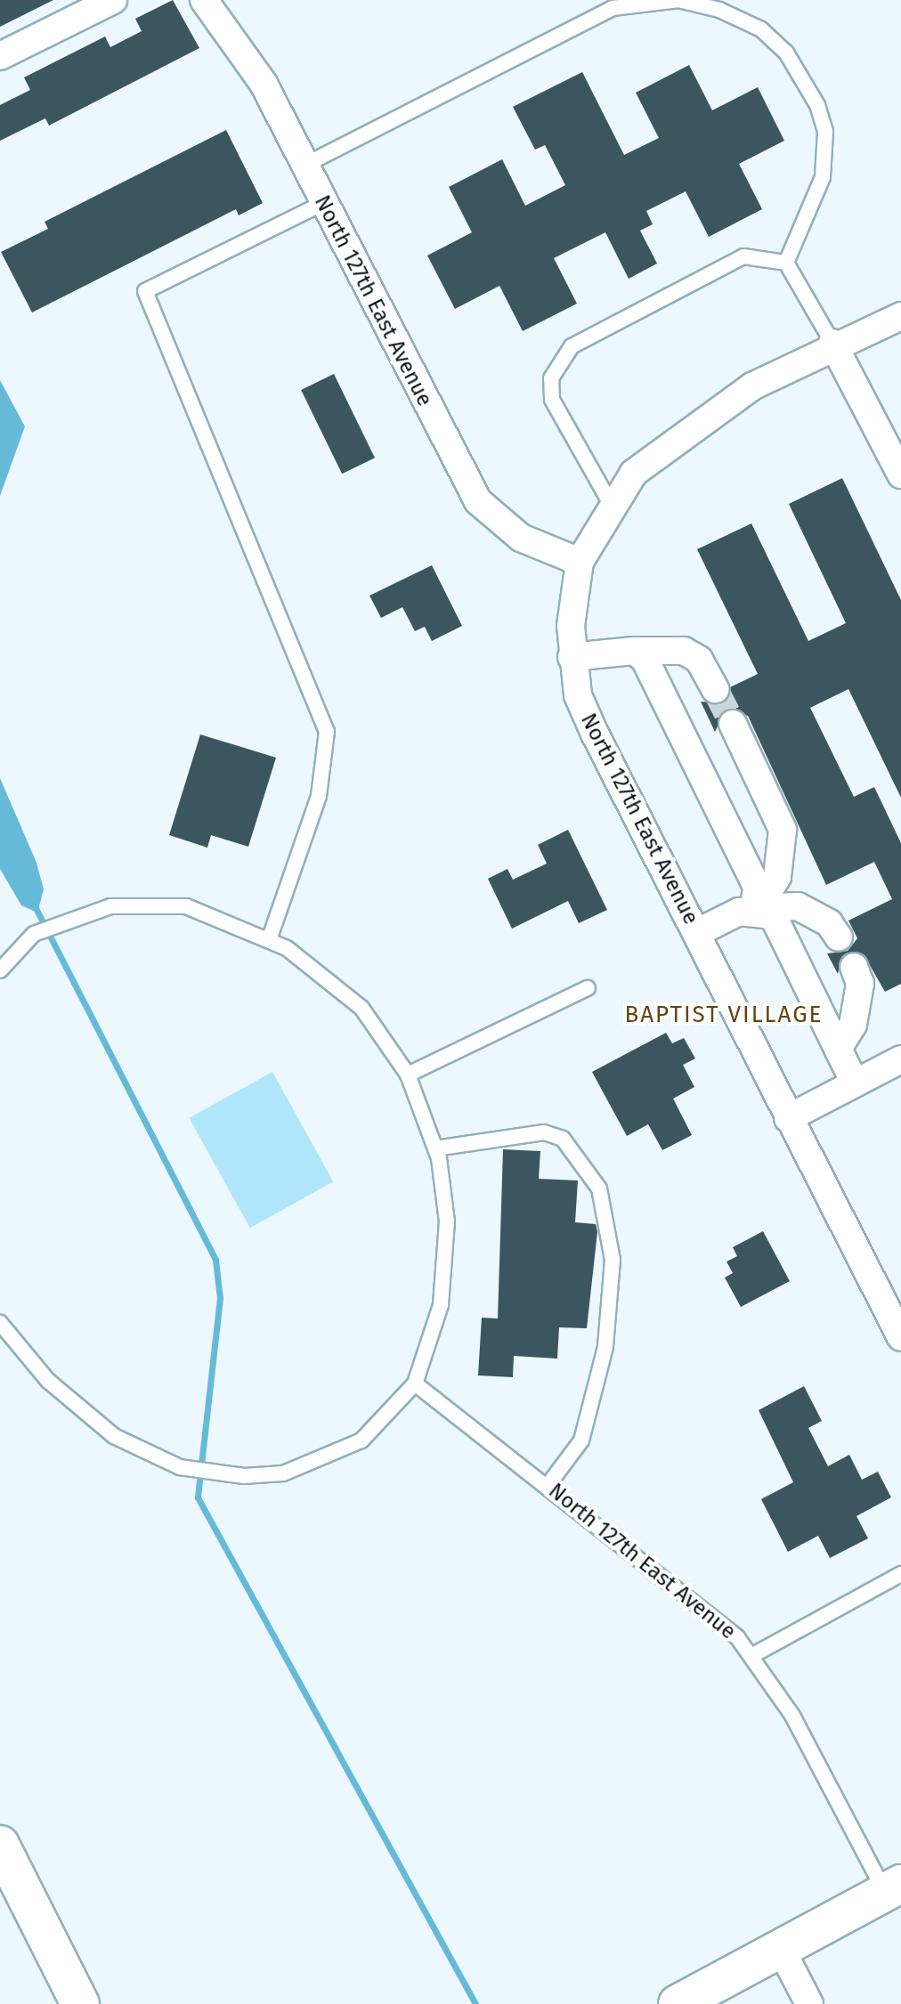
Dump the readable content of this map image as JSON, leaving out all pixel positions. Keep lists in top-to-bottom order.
{
  "streets": {
    "street": ["North 127th East Avenue"]
  },
  "districts": ["BAPTIST VILLAGE"]
}
